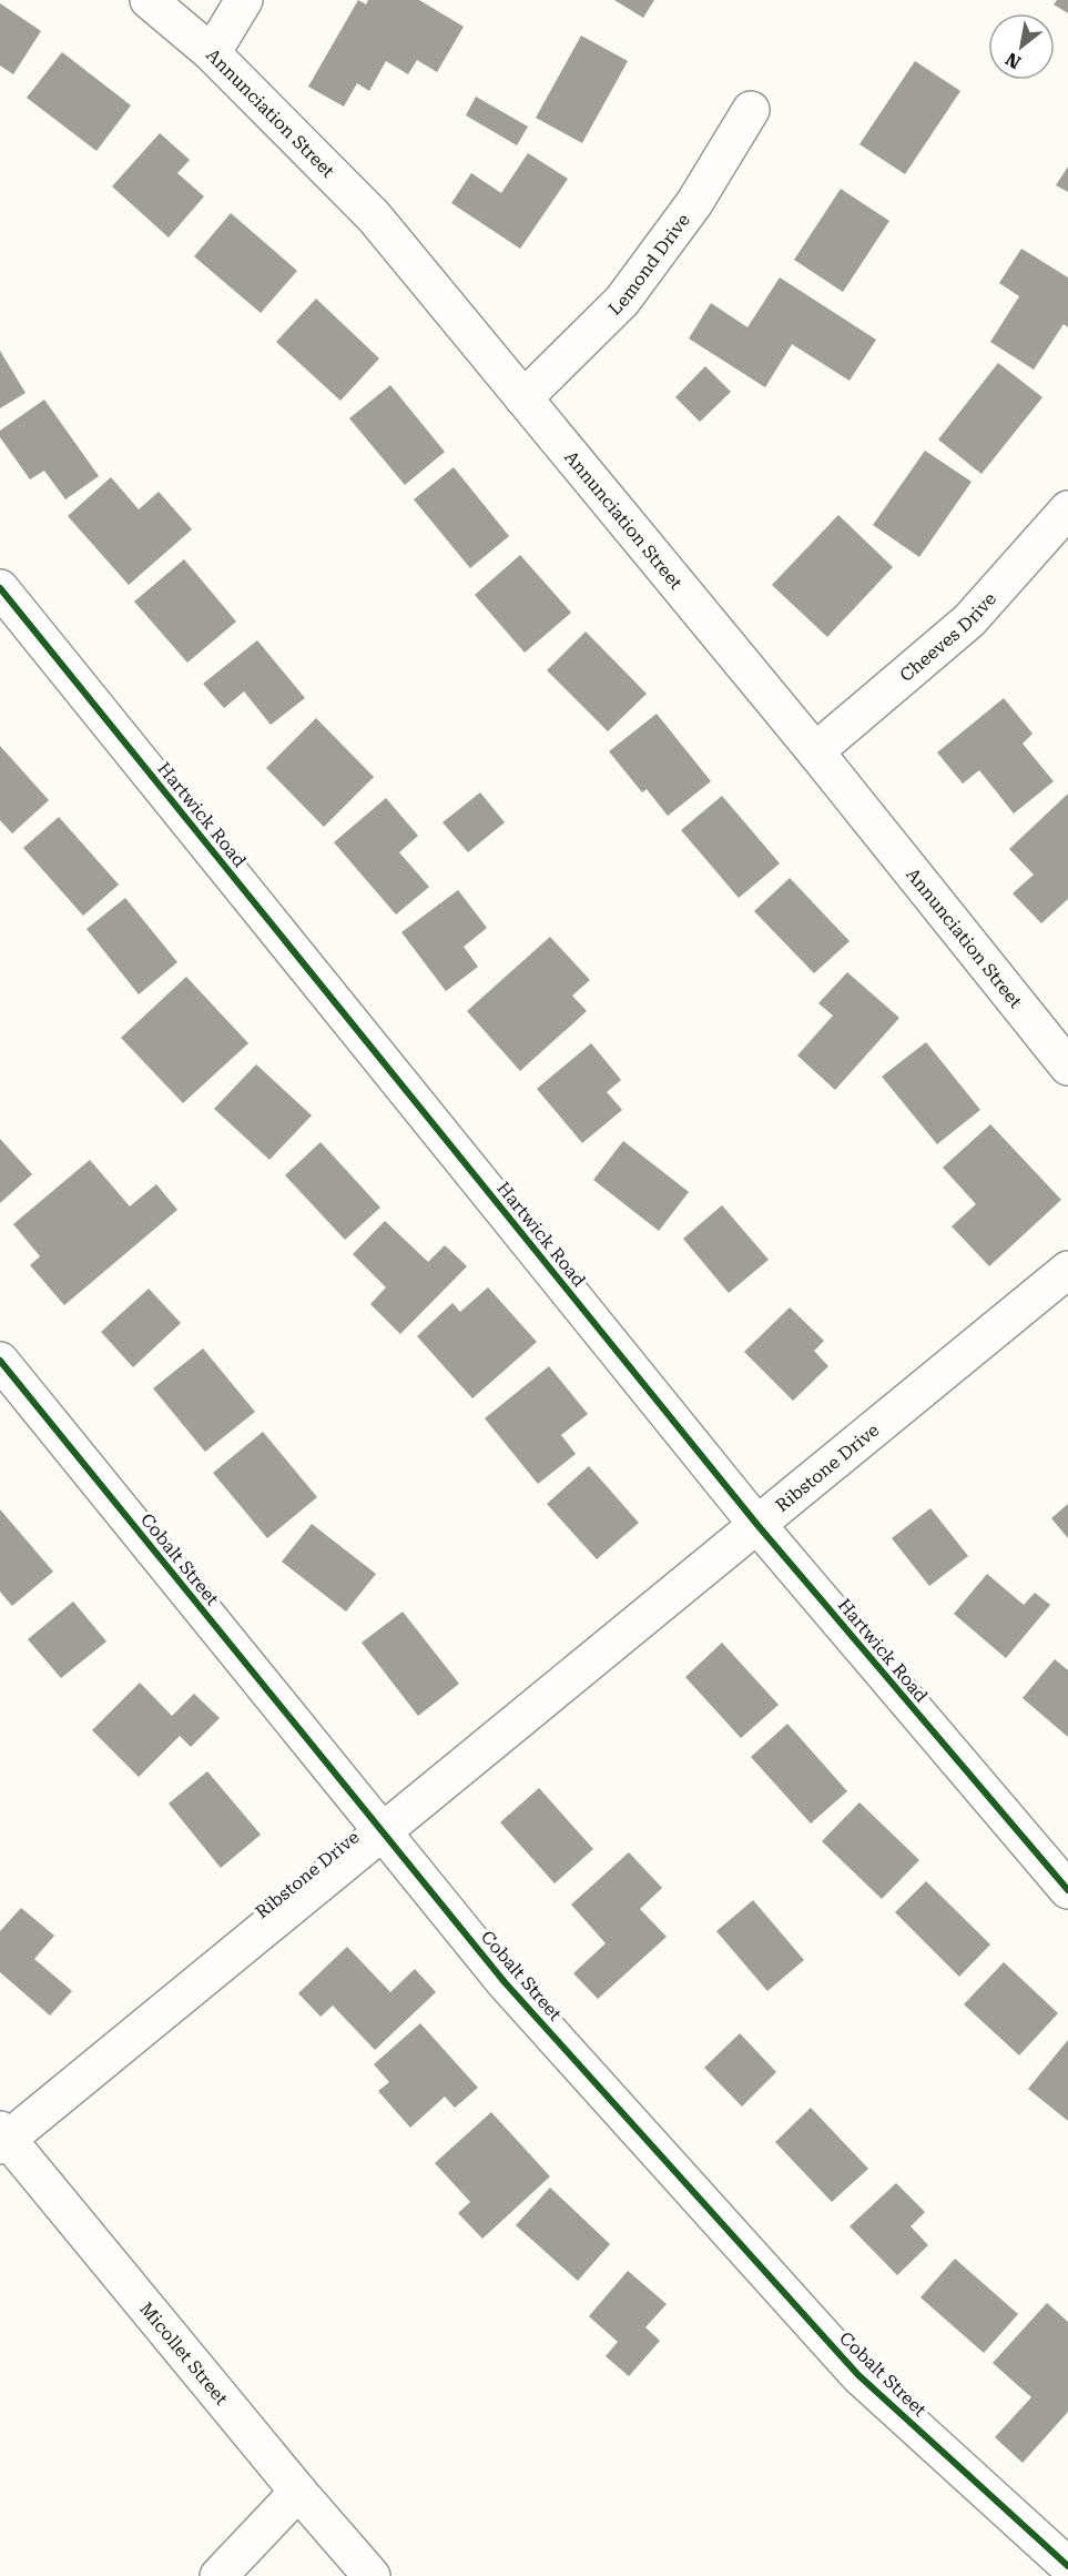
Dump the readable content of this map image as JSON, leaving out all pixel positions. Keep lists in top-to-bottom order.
{
  "streets": {
    "street": [
      "Annunciation Street",
      "Lemond Drive",
      "Cheeves Drive",
      "Hartwick Road",
      "Ribstone Drive",
      "Cobalt Street",
      "Micollet Street"
    ]
  },
  "crossings": [
    ["Annunciation Street", "Lemond Drive"],
    ["Annunciation Street", "Cheeves Drive"],
    ["Hartwick Road", "Ribstone Drive"],
    ["Ribstone Drive", "Cobalt Street"],
    ["Ribstone Drive", "Micollet Street"]
  ],
  "north": "bottom left"
}
